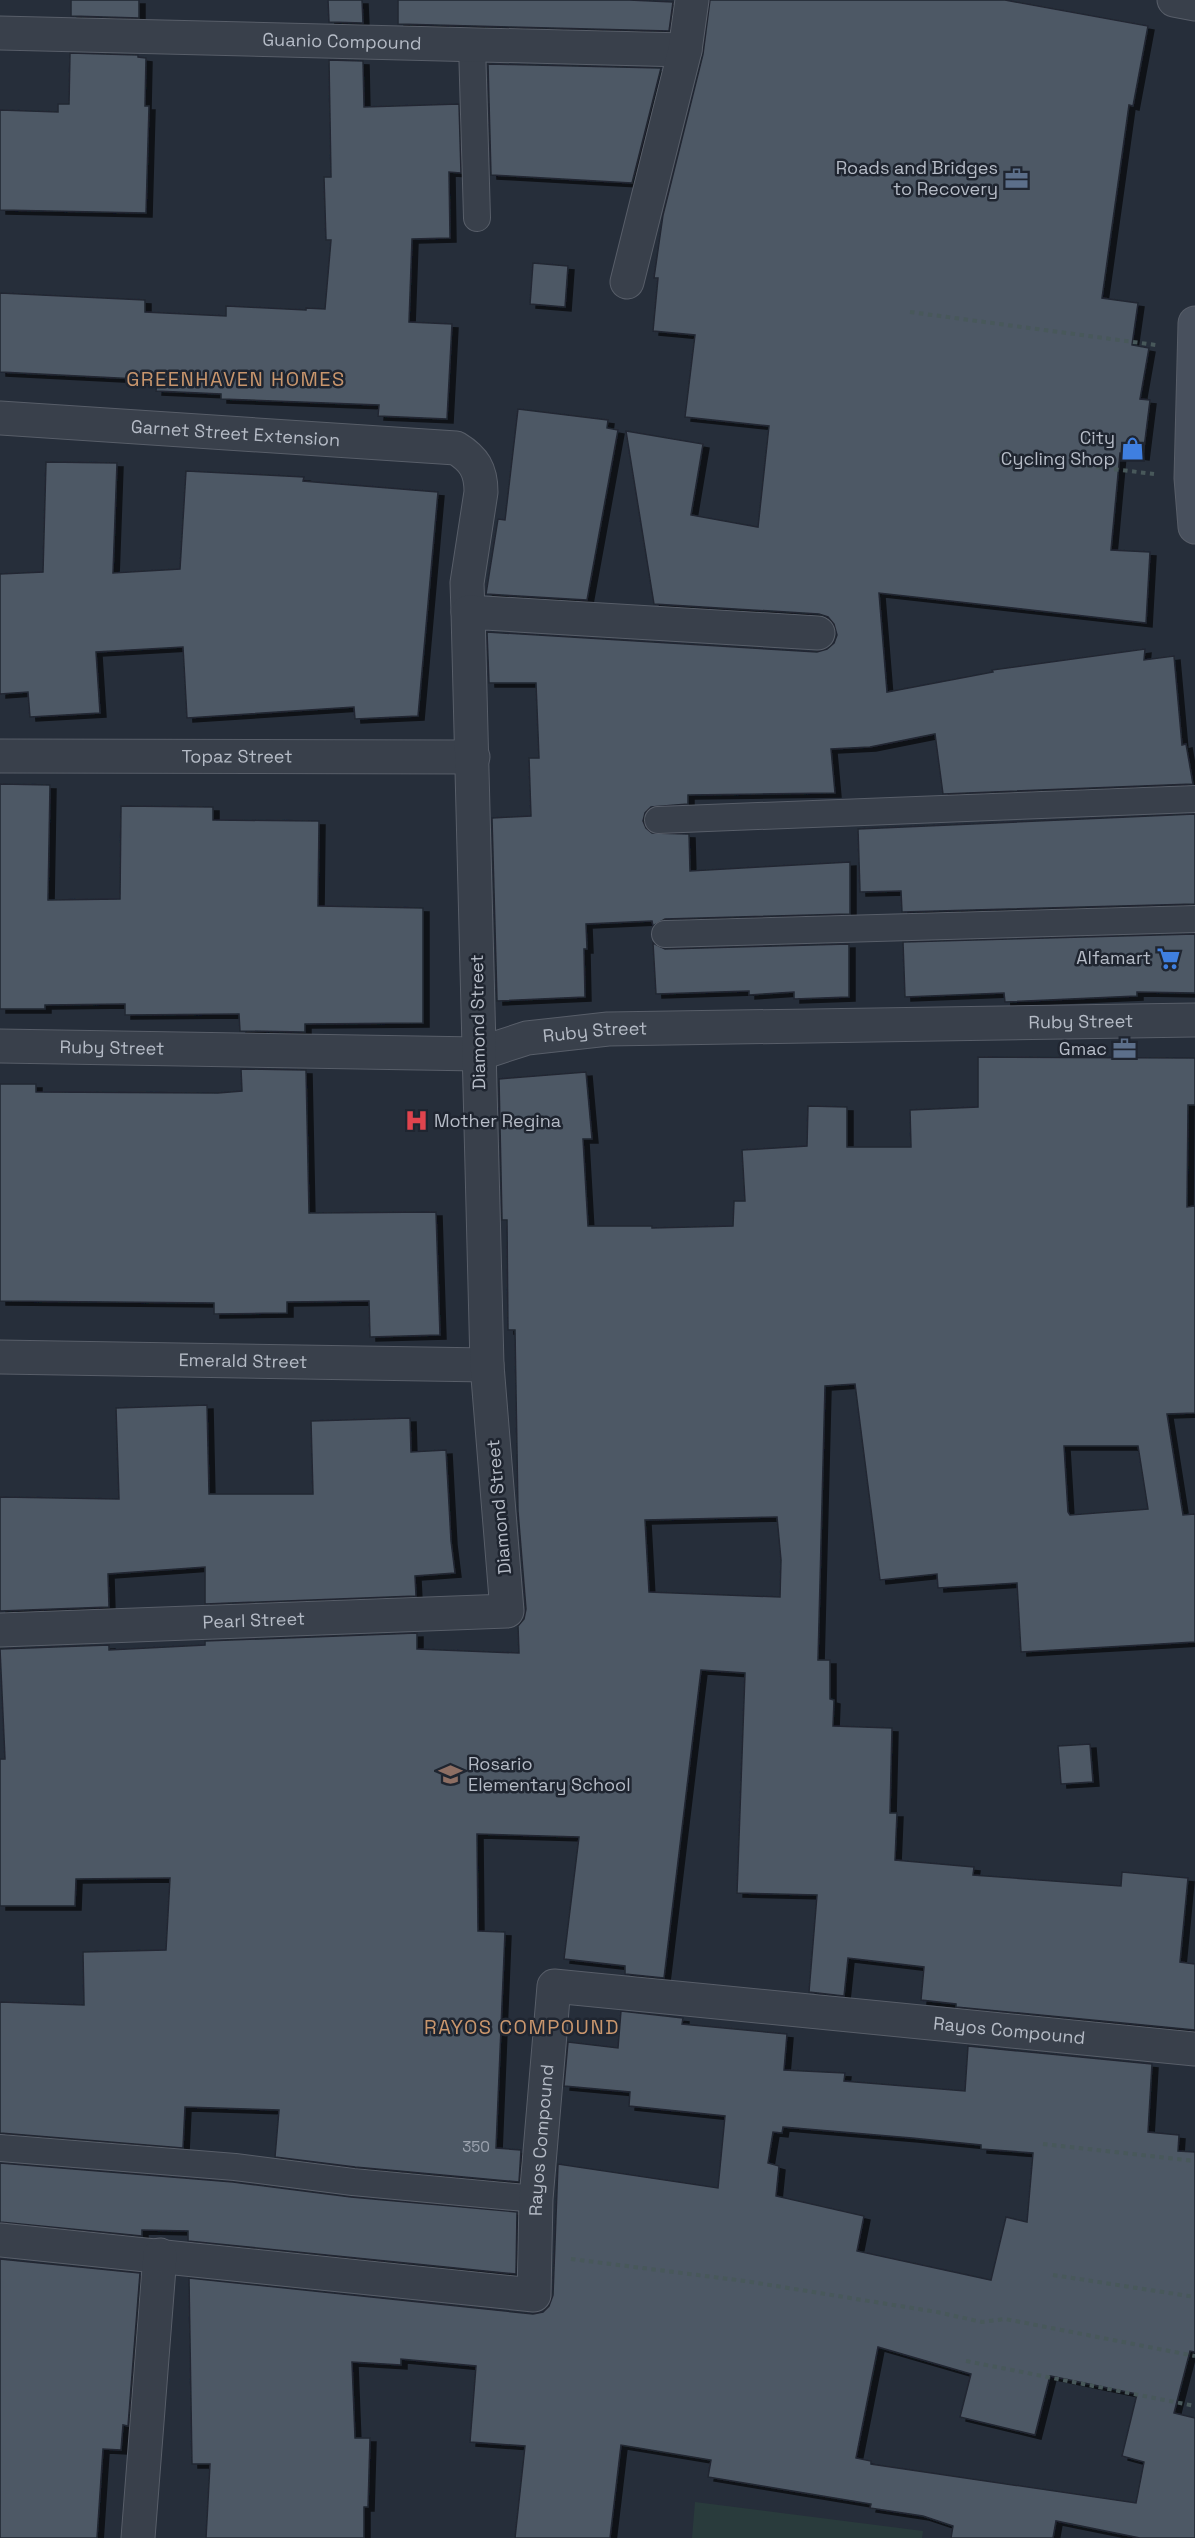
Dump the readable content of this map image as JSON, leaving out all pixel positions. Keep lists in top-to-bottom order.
{
  "streets": {
    "street": [
      "Guanio Compound",
      "Garnet Street Extension",
      "Topaz Street",
      "Diamond Street",
      "Ruby Street",
      "Emerald Street",
      "Pearl Street",
      "Rayos Compound"
    ]
  },
  "crossings": [
    ["Garnet Street Extension", "Diamond Street"],
    ["Topaz Street", "Diamond Street"],
    ["Diamond Street", "Ruby Street"],
    ["Diamond Street", "Emerald Street"],
    ["Diamond Street", "Pearl Street"]
  ],
  "districts": ["GREENHAVEN HOMES", "RAYOS COMPOUND"],
  "places": {
    "office": ["Roads and Bridges to Recovery", "Gmac"],
    "shop": ["City Cycling Shop"],
    "supermarket": ["Alfamart"],
    "hospital": ["Mother Regina"],
    "school or university": ["Rosario Elementary School"]
  },
  "house_numbers": ["350"]
}
